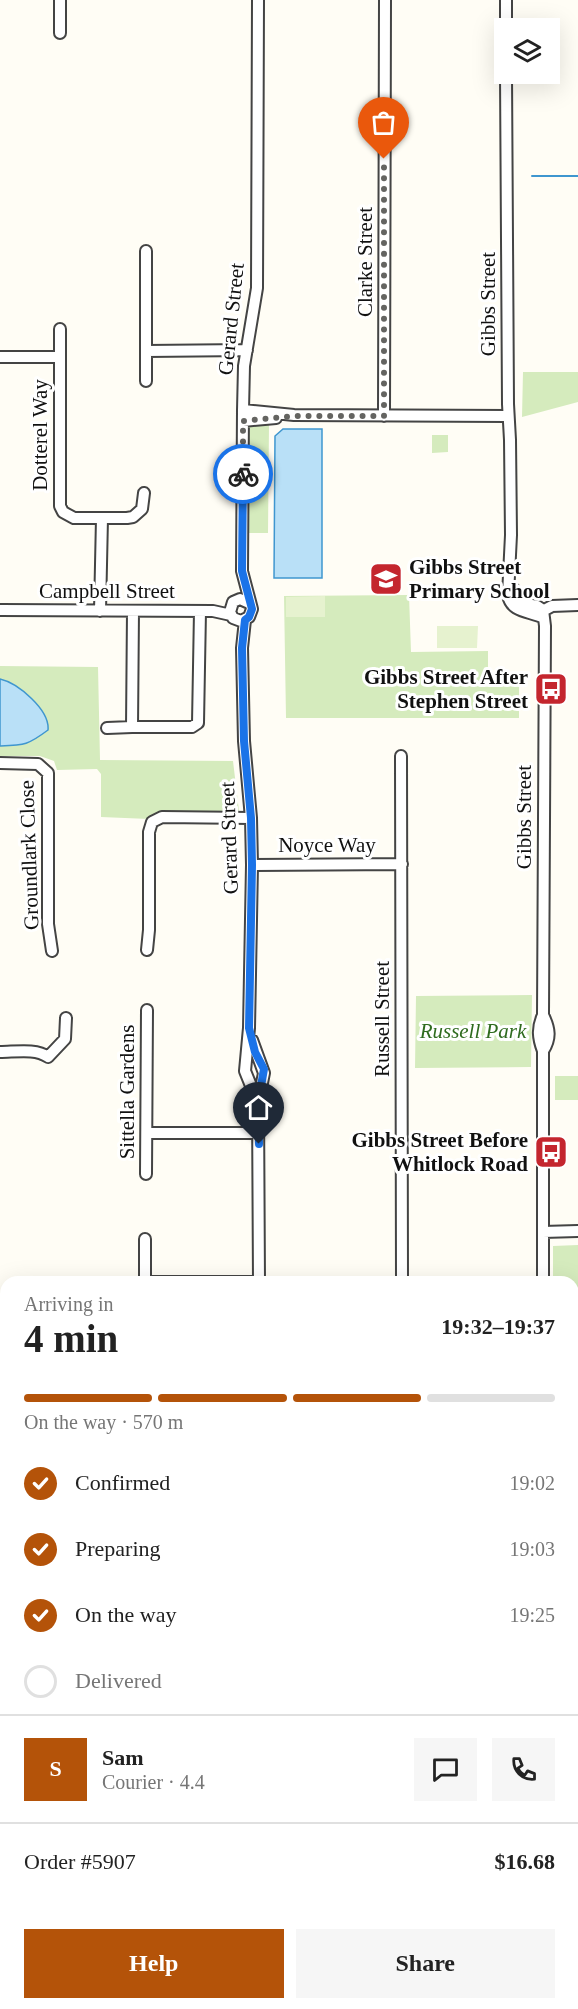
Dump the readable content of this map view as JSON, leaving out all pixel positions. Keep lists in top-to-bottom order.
{
  "streets": {
    "street": [
      "Clarke Street",
      "Gibbs Street",
      "Gerard Street",
      "Dotterel Way",
      "Campbell Street",
      "Noyce Way",
      "Groundlark Close",
      "Russell Street",
      "Sittella Gardens"
    ]
  },
  "crossings": [
    ["Gerard Street", "Campbell Street"],
    ["Gerard Street", "Noyce Way"],
    ["Noyce Way", "Russell Street"]
  ],
  "parks": ["Russell Park"],
  "places": {
    "school or university": ["Gibbs Street Primary School"],
    "bus stop": ["Gibbs Street After Stephen Street", "Gibbs Street Before Whitlock Road"]
  },
  "page": {
    "heading": ["4 min", "Arriving in", "19:32–19:37"],
    "panel": [
      "Sam",
      "Courier · 4.4",
      "Order #5907",
      "$16.68"
    ],
    "bar": "On the way · 570 m",
    "list": [
      ["Confirmed", "19:02"],
      ["Preparing", "19:03"],
      ["On the way", "19:25"],
      "Delivered"
    ],
    "round": "S",
    "buttons": ["Help", "Share"]
  }
}
